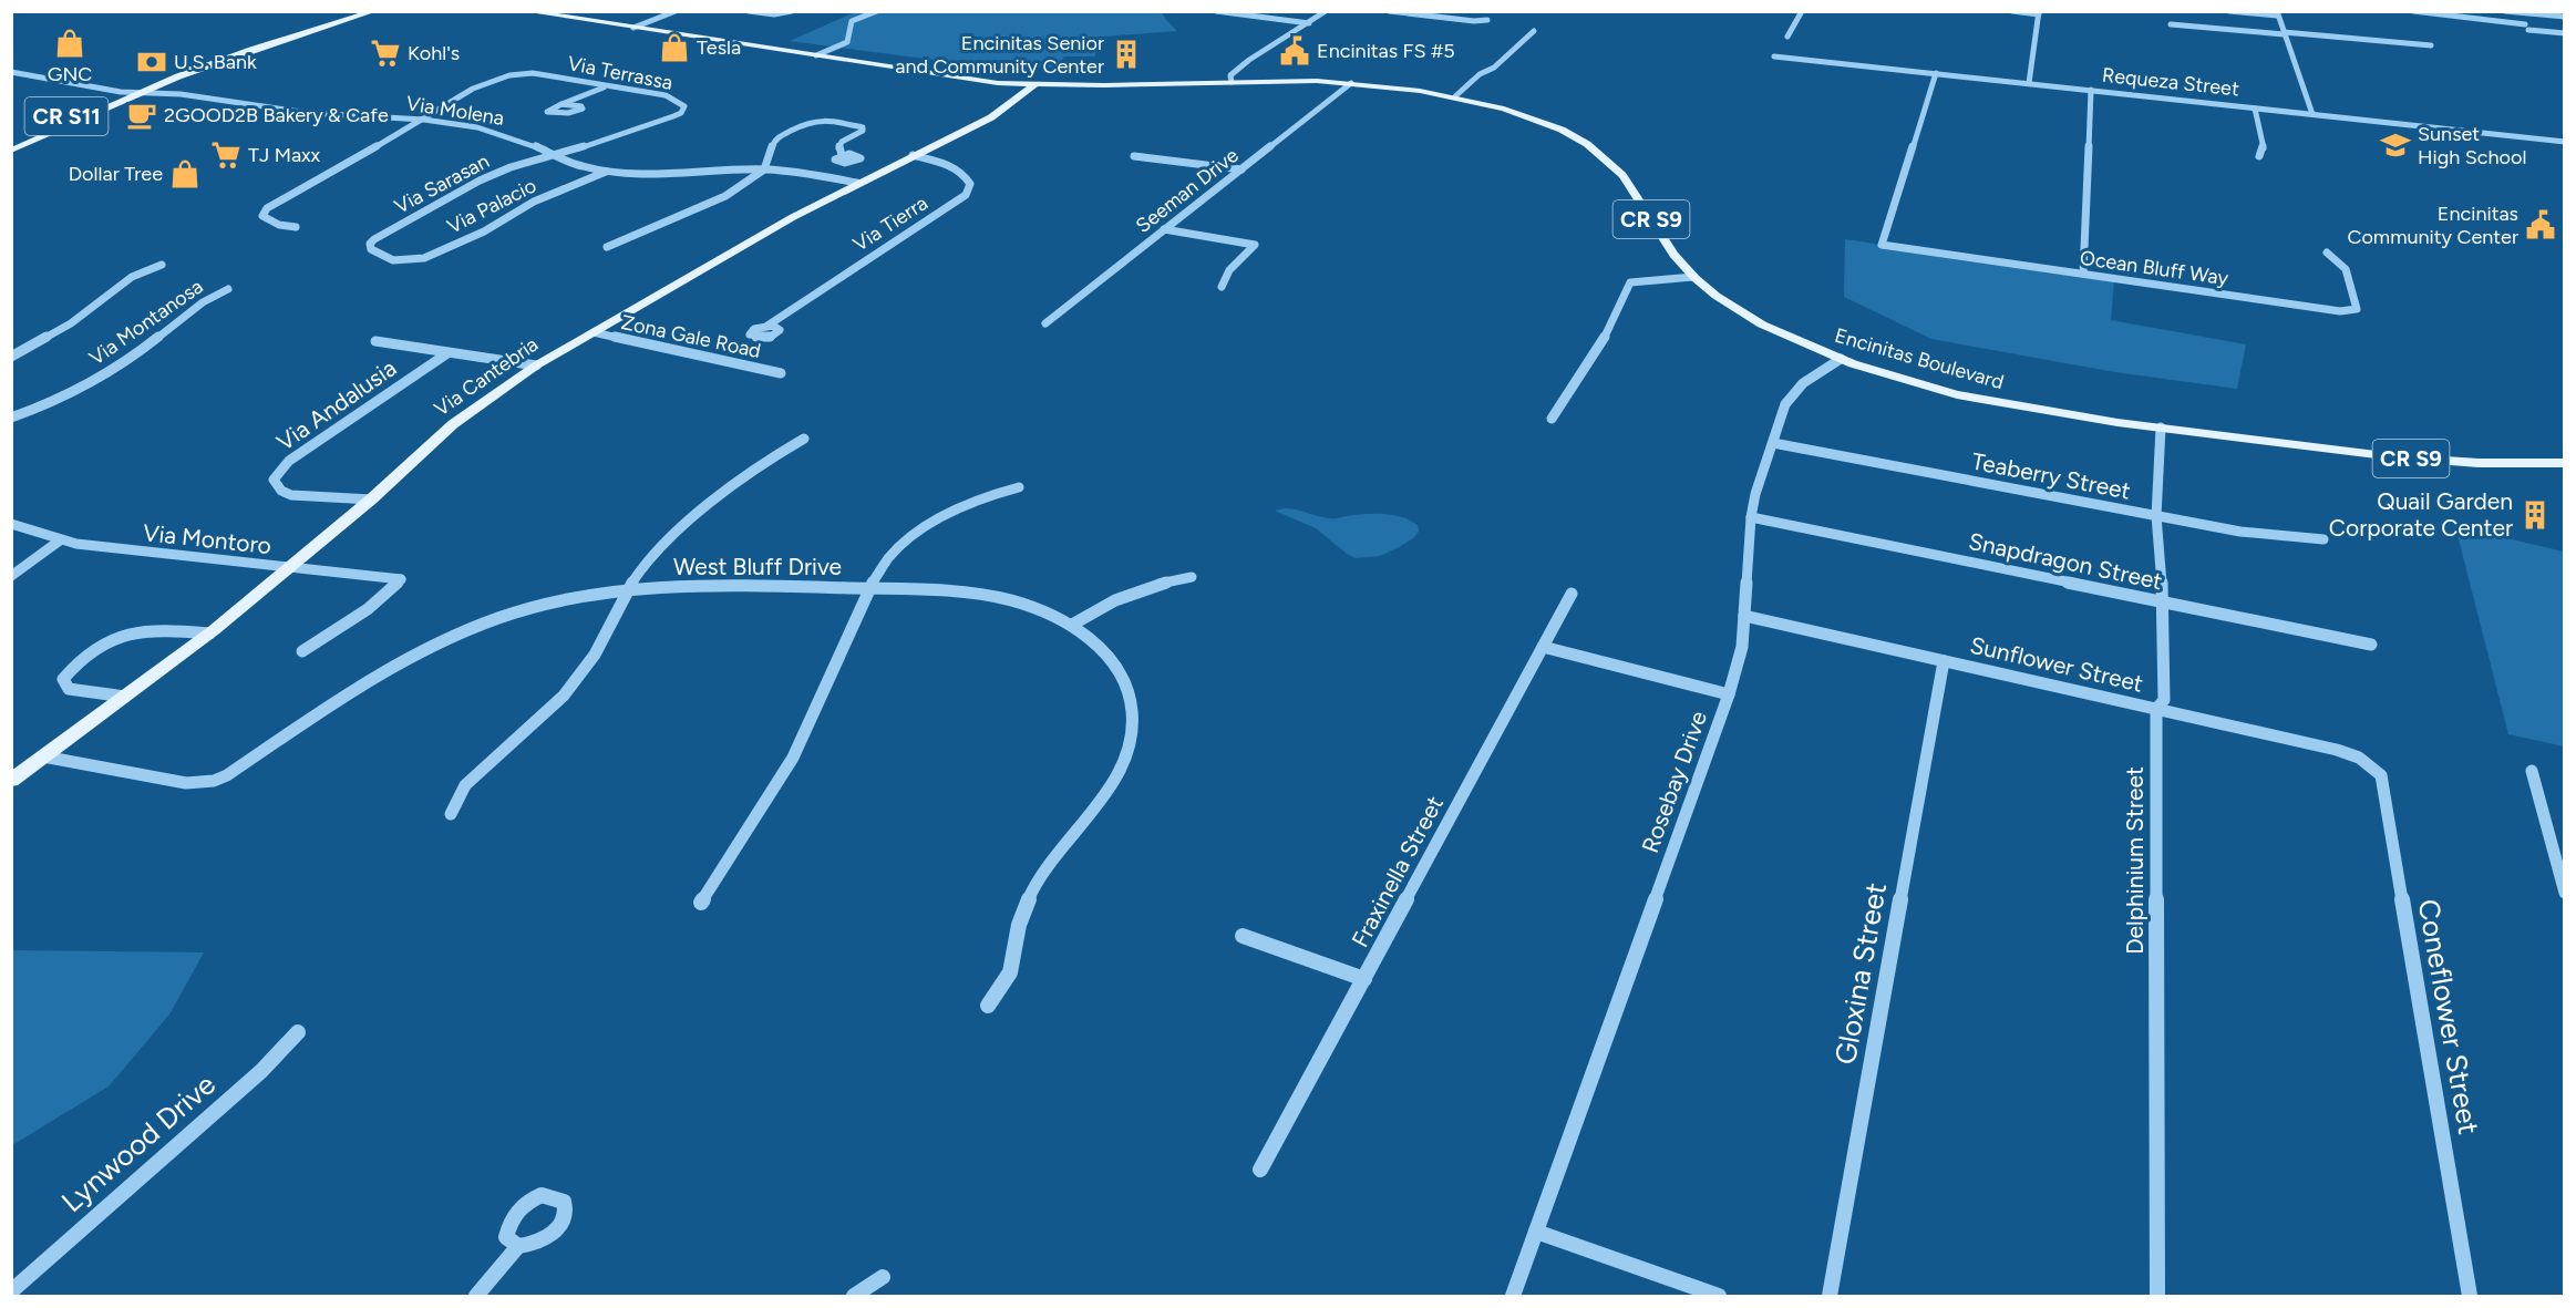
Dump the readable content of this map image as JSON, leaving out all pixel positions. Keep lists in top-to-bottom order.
{
  "streets": {
    "main road": [
      "CR S11",
      "CR S9",
      "Encinitas Boulevard",
      "Via Cantebria"
    ],
    "street": [
      "Via Terrassa",
      "Requeza Street",
      "Via Molena",
      "Via Sarasan",
      "Seeman Drive",
      "Via Palacio",
      "Via Tierra",
      "Ocean Bluff Way",
      "Via Montanosa",
      "Zona Gale Road",
      "Via Andalusia",
      "Teaberry Street",
      "Via Montoro",
      "Snapdragon Street",
      "West Bluff Drive",
      "Sunflower Street",
      "Rosebay Drive",
      "Delphinium Street",
      "Fraxinella Street",
      "Gloxina Street",
      "Coneflower Street",
      "Lynwood Drive"
    ]
  },
  "crossings": [
    ["Via Terrassa", "Via Molena"],
    ["Via Terrassa", "Via Sarasan"],
    ["Requeza Street", "Ocean Bluff Way"],
    ["Via Molena", "CR S11"],
    ["Via Molena", "Via Sarasan"],
    ["Via Molena", "Via Palacio"],
    ["Via Molena", "Via Cantebria"],
    ["Via Sarasan", "Via Palacio"],
    ["Seeman Drive", "Encinitas Boulevard"],
    ["Via Tierra", "Via Cantebria"],
    ["Zona Gale Road", "Via Cantebria"],
    ["Encinitas Boulevard", "Via Cantebria"],
    ["Encinitas Boulevard", "Rosebay Drive"],
    ["Encinitas Boulevard", "Delphinium Street"],
    ["Via Cantebria", "Via Andalusia"],
    ["Via Cantebria", "Via Montoro"],
    ["Via Cantebria", "West Bluff Drive"],
    ["Teaberry Street", "Rosebay Drive"],
    ["Teaberry Street", "Delphinium Street"],
    ["Snapdragon Street", "Rosebay Drive"],
    ["Snapdragon Street", "Delphinium Street"],
    ["Sunflower Street", "Rosebay Drive"],
    ["Sunflower Street", "Delphinium Street"],
    ["Sunflower Street", "Gloxina Street"],
    ["Sunflower Street", "Coneflower Street"]
  ],
  "places": {
    "shop": ["GNC", "Tesla", "Dollar Tree"],
    "public building": ["Encinitas FS #5", "Encinitas Community Center"],
    "supermarket": ["Kohl's", "TJ Maxx"],
    "building": ["Encinitas Senior and Community Center", "Quail Garden Corporate Center"],
    "bank": ["U.S. Bank"],
    "cafe": ["2GOOD2B Bakery & Cafe"],
    "school or university": ["Sunset High School"]
  }
}
